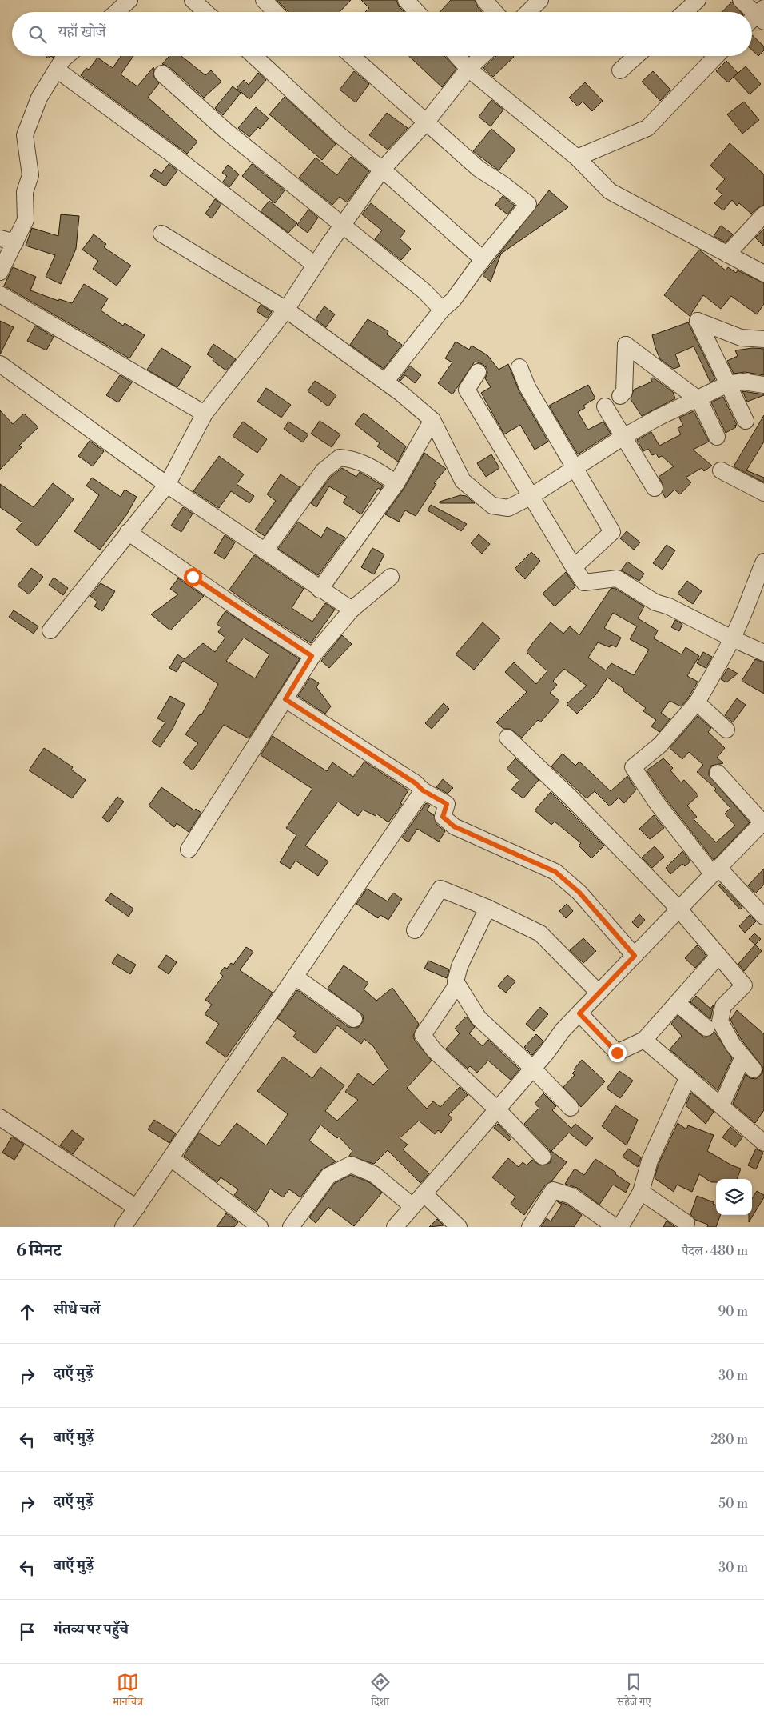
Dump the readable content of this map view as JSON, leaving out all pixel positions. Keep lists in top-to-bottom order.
{
  "page": {
    "search": "यहाँ खोजें",
    "heading": ["6 मिनट", "पैदल · 480 m"],
    "list": [
      ["सीधे चलें", "90 m"],
      ["दाएँ मुड़ें", "30 m"],
      ["बाएँ मुड़ें", "280 m"],
      ["दाएँ मुड़ें", "50 m"],
      ["बाएँ मुड़ें", "30 m"],
      "गंतव्य पर पहुँचे"
    ],
    "nav": ["मानचित्र", "दिशा", "सहेजे गए"]
  }
}
